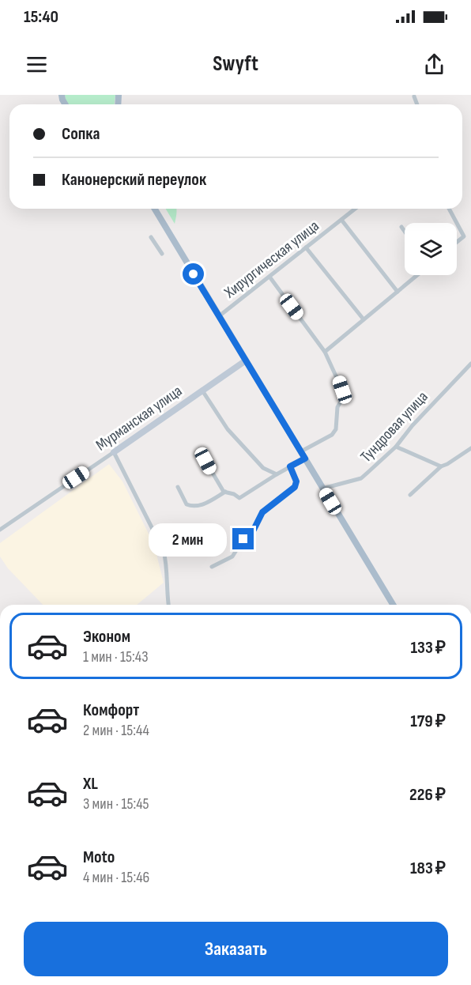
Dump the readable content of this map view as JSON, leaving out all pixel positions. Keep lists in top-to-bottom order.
{
  "streets": {
    "street": ["Хирургическая улица", "Мурманская улица", "Тундровая улица"]
  },
  "page": {
    "status": "15:40",
    "header": "Swyft",
    "banner": ["Сопка", "Канонерский переулок"],
    "bubble": "2 мин",
    "list": [
      {
        "name": "Эконом",
        "note": "1 мин · 15:43",
        "value": "133 ₽"
      },
      {
        "name": "Комфорт",
        "note": "2 мин · 15:44",
        "value": "179 ₽"
      },
      {
        "name": "XL",
        "note": "3 мин · 15:45",
        "value": "226 ₽"
      },
      {
        "name": "Moto",
        "note": "4 мин · 15:46",
        "value": "183 ₽"
      }
    ],
    "buttons": "Заказать"
  }
}
